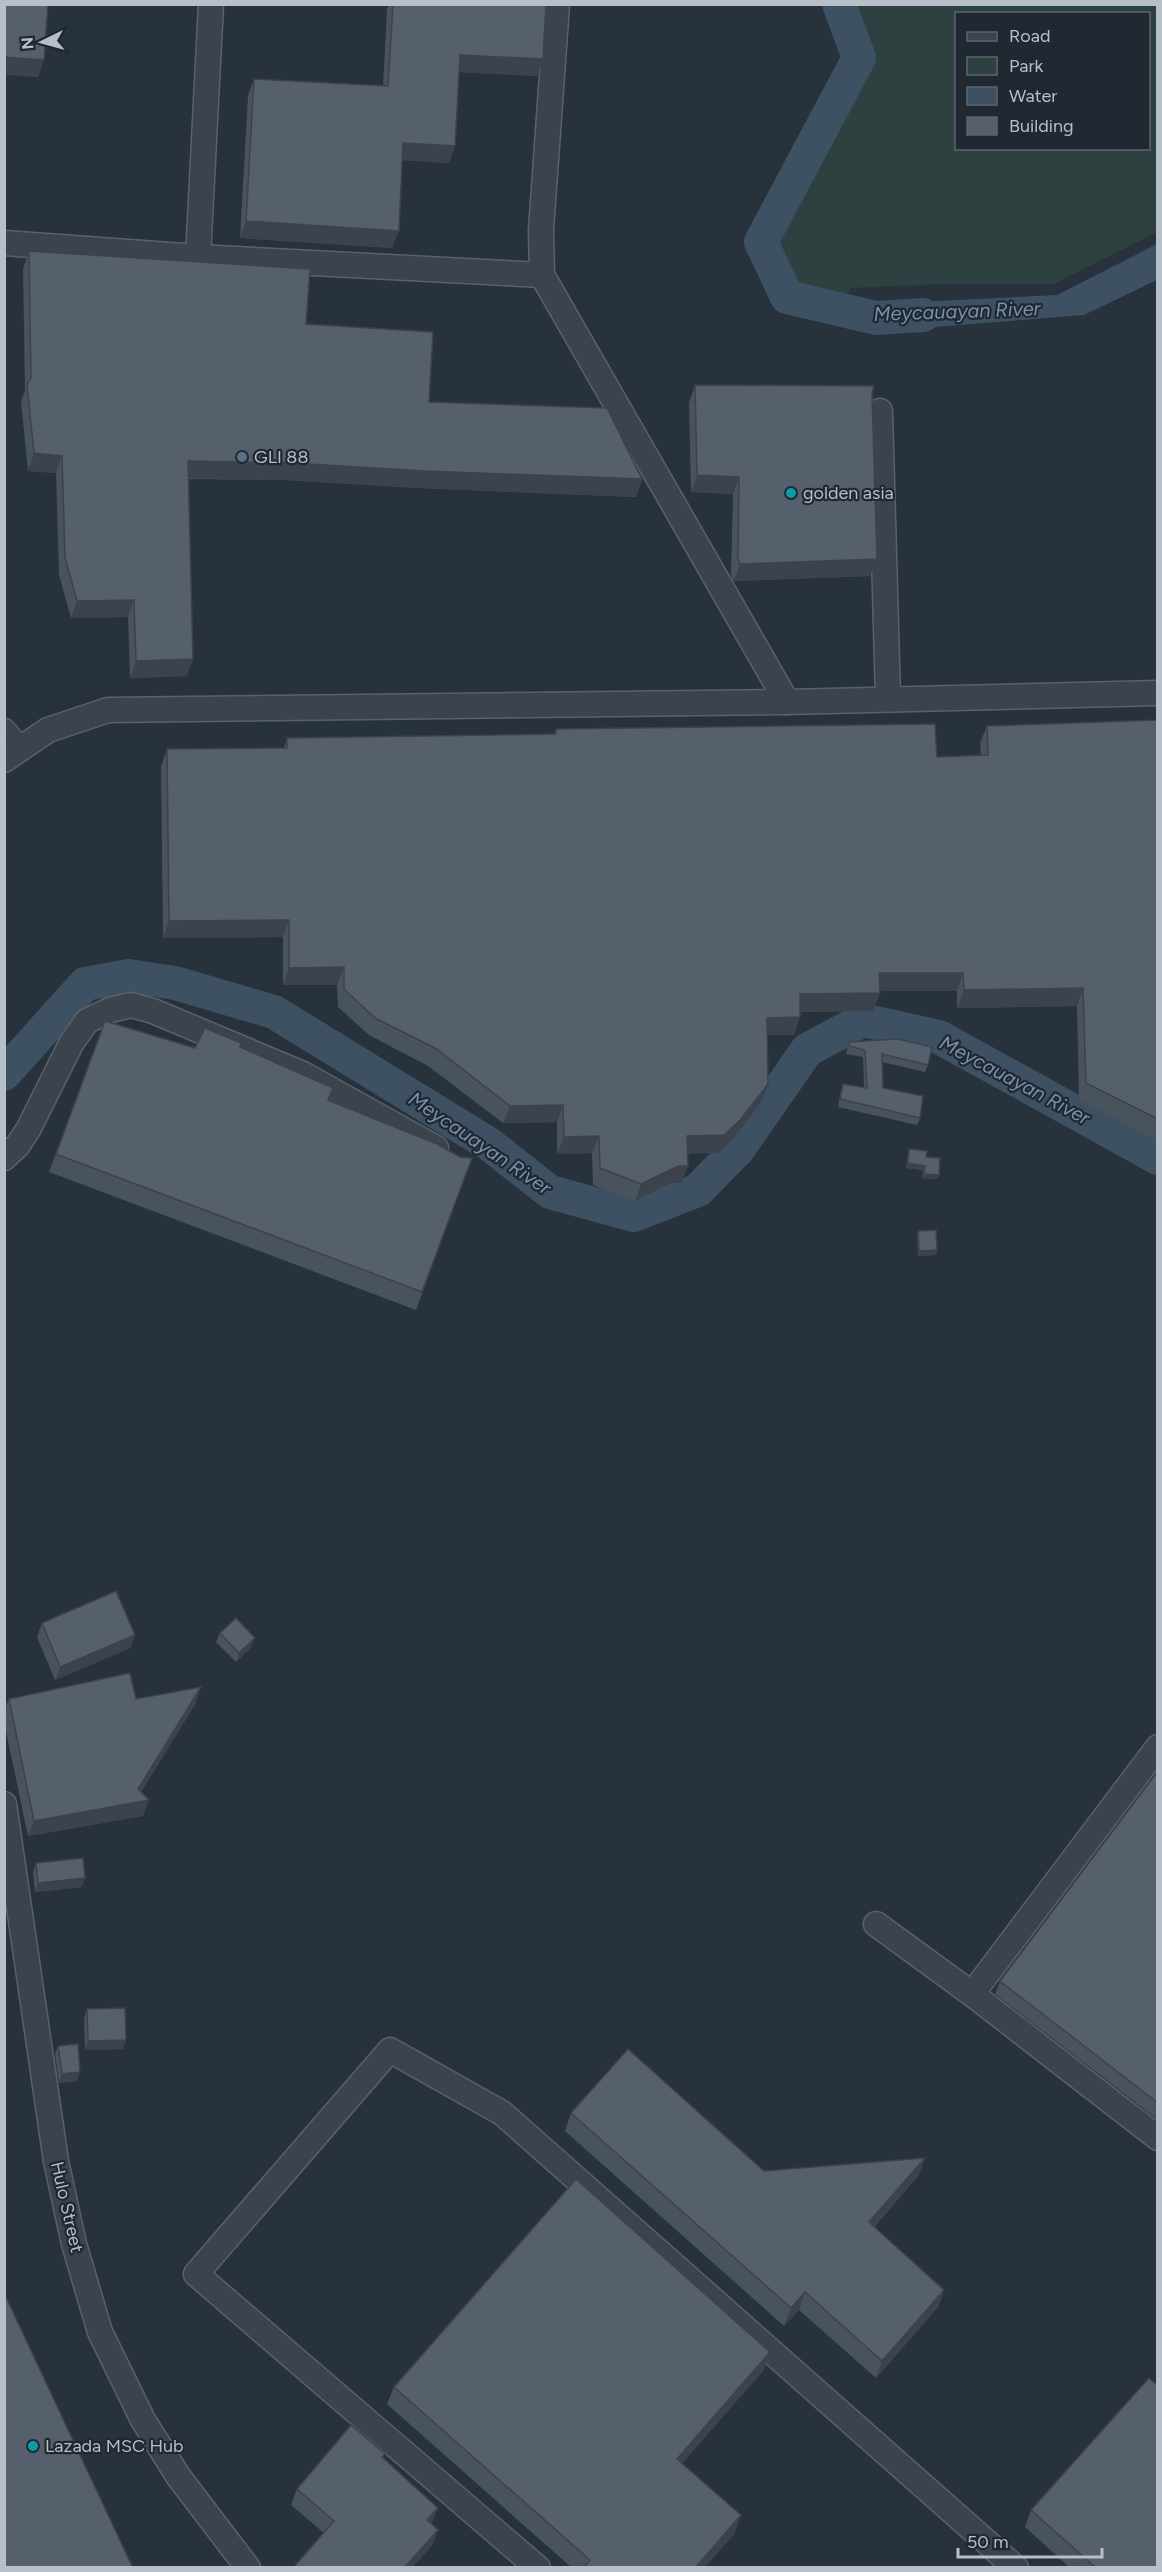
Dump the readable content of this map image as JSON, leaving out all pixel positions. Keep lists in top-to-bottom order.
{
  "streets": {
    "street": ["Hulo Street"]
  },
  "water": ["Meycauayan River"],
  "places": ["GLI 88", "golden asia", "Lazada MSC Hub"],
  "legend": [
    "Road",
    "Park",
    "Water",
    "Building"
  ],
  "scale_bar": "50 m",
  "north": "left"
}
